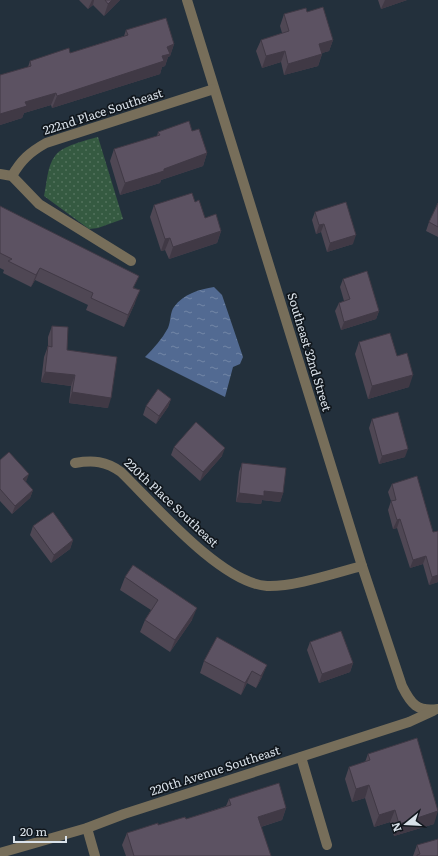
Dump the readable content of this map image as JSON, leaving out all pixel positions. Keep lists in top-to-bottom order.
{
  "streets": {
    "street": [
      "222nd Place Southeast",
      "Southeast 32nd Street",
      "220th Place Southeast",
      "220th Avenue Southeast"
    ]
  },
  "crossings": [
    ["222nd Place Southeast", "Southeast 32nd Street"],
    ["Southeast 32nd Street", "220th Place Southeast"],
    ["Southeast 32nd Street", "220th Avenue Southeast"]
  ],
  "scale_bar": "20 m",
  "north": "left"
}
